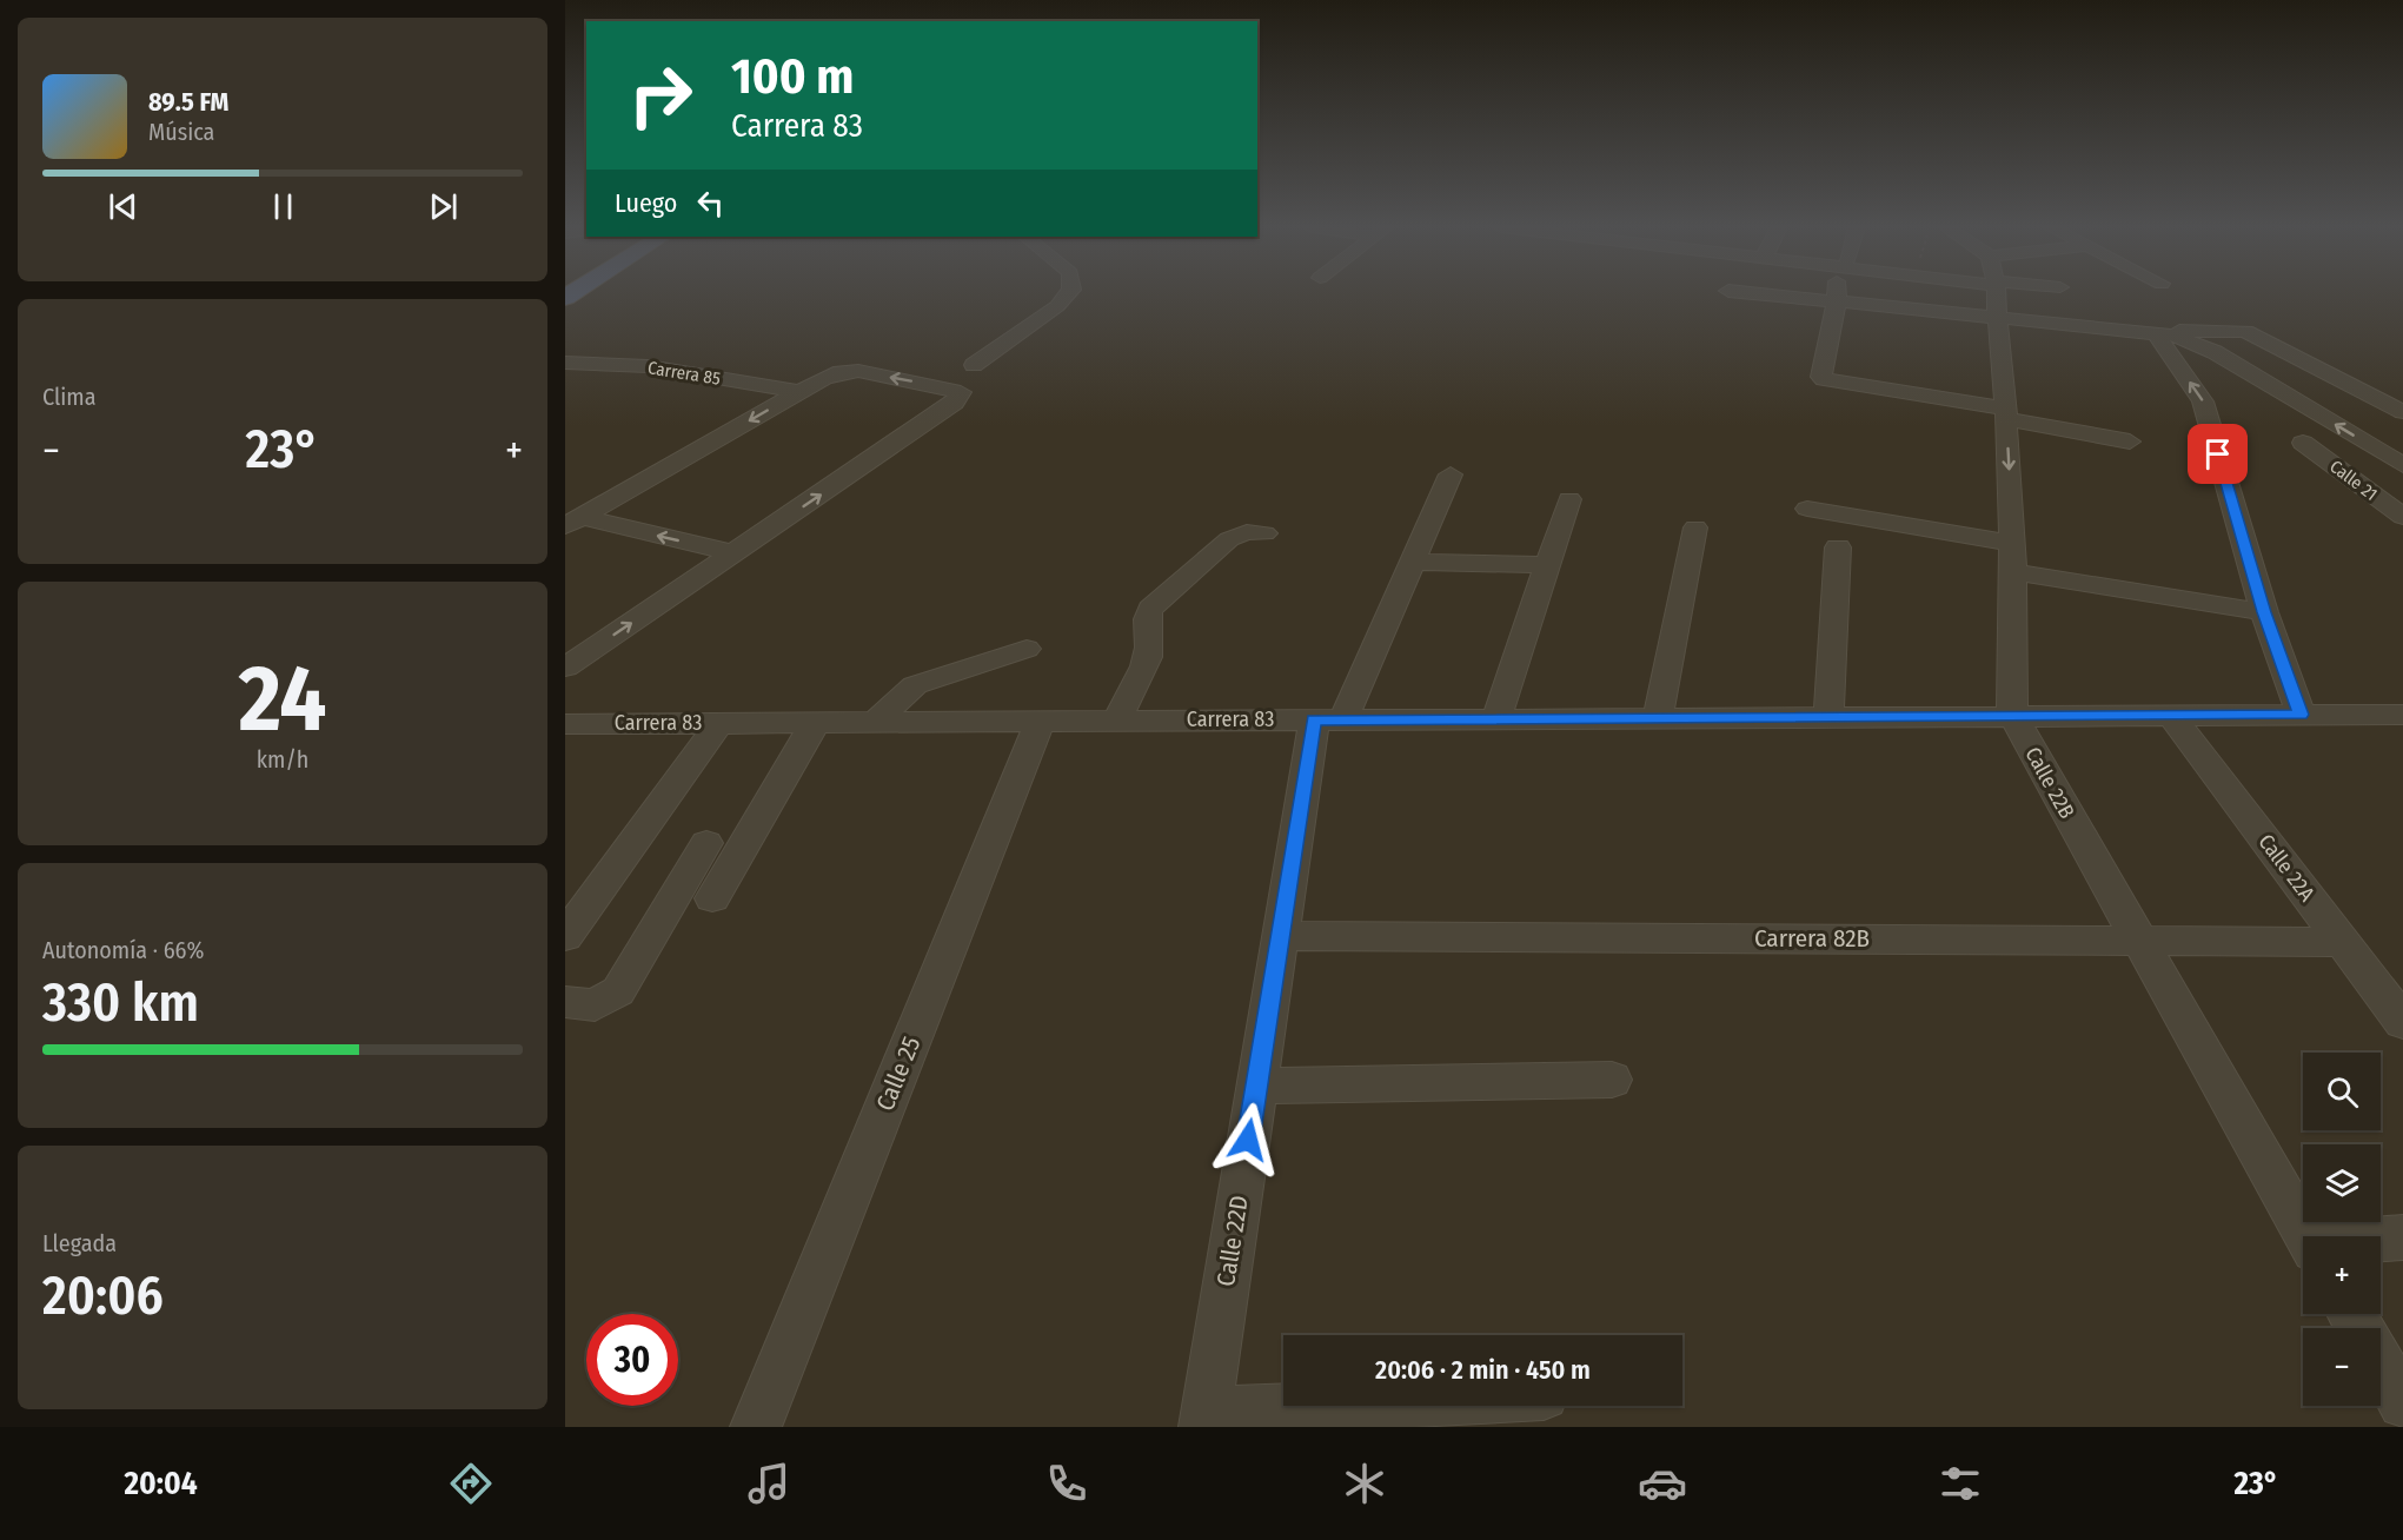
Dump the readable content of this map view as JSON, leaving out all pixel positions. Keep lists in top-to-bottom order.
{
  "streets": {
    "street": [
      "Carrera 85",
      "Calle 21",
      "Carrera 83",
      "Calle 22B",
      "Calle 22A",
      "Carrera 82B",
      "Calle 25",
      "Calle 22D"
    ]
  },
  "crossings": [
    ["Carrera 83", "Calle 22B"],
    ["Carrera 83", "Calle 22A"],
    ["Carrera 83", "Calle 25"],
    ["Carrera 83", "Calle 22D"],
    ["Calle 22B", "Carrera 82B"],
    ["Calle 22A", "Carrera 82B"],
    ["Carrera 82B", "Calle 22D"]
  ],
  "page": {
    "turn": ["100 m", "Carrera 83"],
    "song": ["89.5 FM", "Música"],
    "then": "Luego",
    "tile": [
      "Clima",
      ["24", "km/h"],
      ["Autonomía · 66%", "330 km"],
      ["Llegada", "20:06"]
    ],
    "heat": ["−", "23°", "+"],
    "map_buttons": ["+", "−"],
    "limit": "30",
    "trip": "20:06 · 2 min · 450 m",
    "tabs": ["20:04", "23°"]
  }
}
